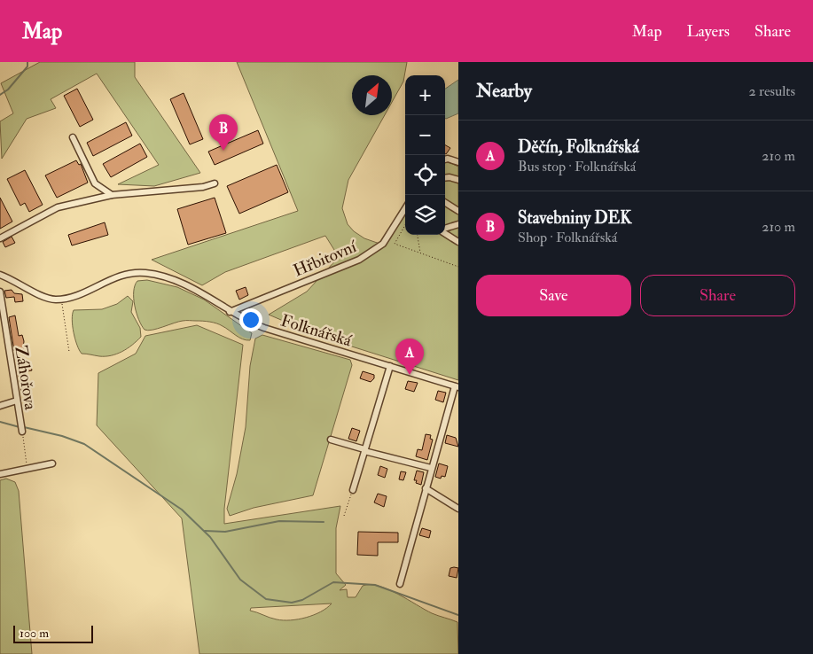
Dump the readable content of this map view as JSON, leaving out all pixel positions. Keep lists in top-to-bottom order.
{
  "streets": {
    "street": ["Hřbitovní", "Folknářská", "Záhořova"]
  },
  "crossings": [
    ["Hřbitovní", "Folknářská"]
  ],
  "scale_bar": "100 m",
  "north": "top right",
  "page": {
    "header": "Map",
    "nav": ["Map", "Layers", "Share"],
    "heading": ["Nearby", "2 results"],
    "map_buttons": ["+", "−"],
    "pins": ["B", "A"],
    "list": [
      {
        "mark": "A",
        "name": "Děčín, Folknářská",
        "note": "Bus stop · Folknářská",
        "value": "210 m"
      },
      {
        "mark": "B",
        "name": "Stavebniny DEK",
        "note": "Shop · Folknářská",
        "value": "210 m"
      }
    ],
    "buttons": ["Save", "Share"],
    "scale": "100 m"
  }
}
